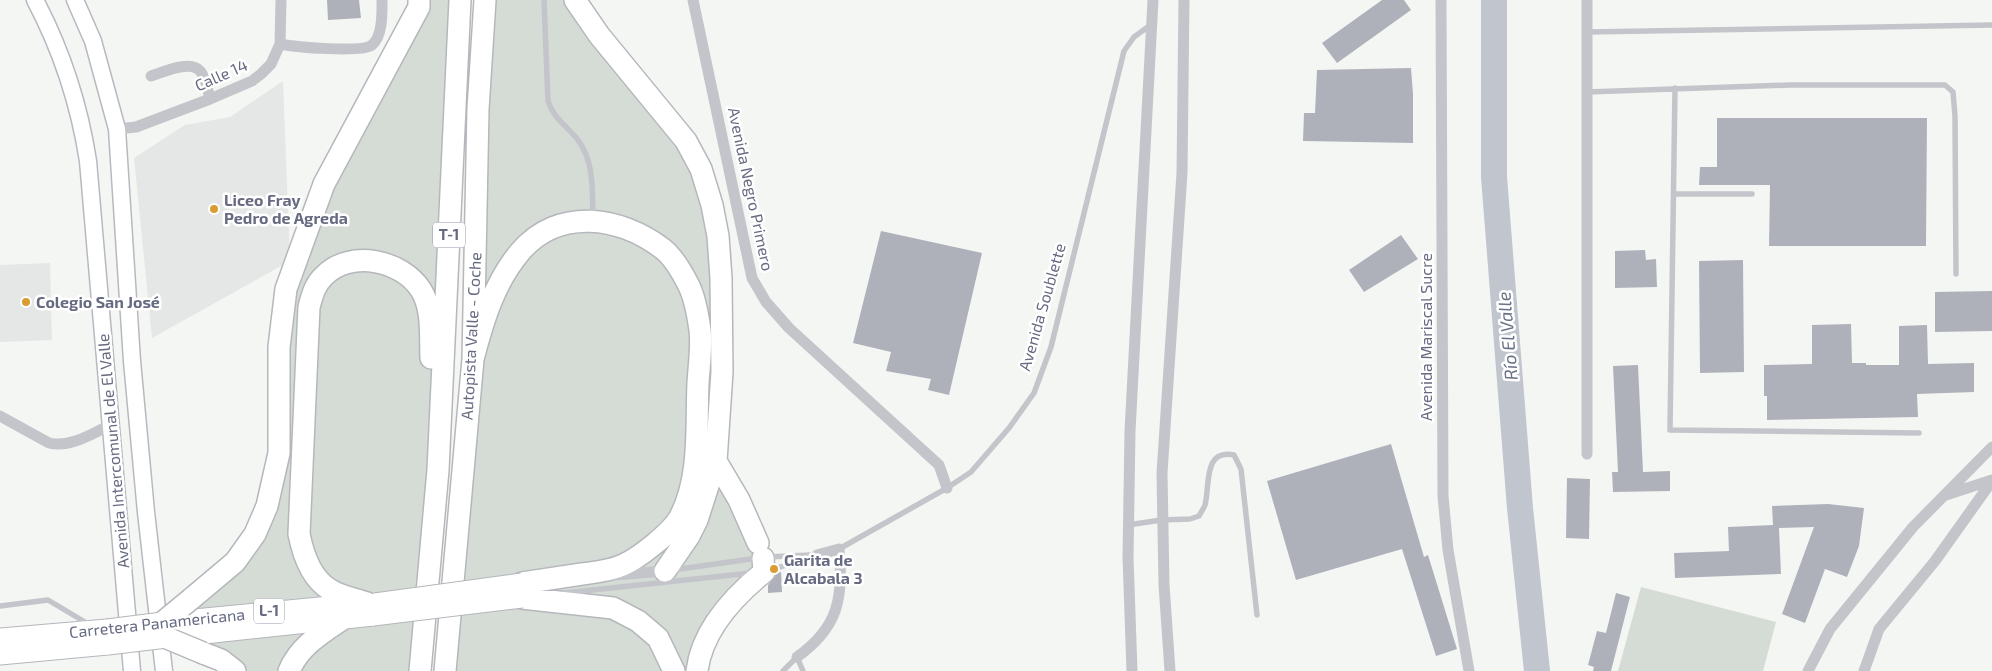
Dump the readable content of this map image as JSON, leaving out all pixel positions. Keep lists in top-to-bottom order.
{
  "streets": {
    "highway": ["T-1", "Autopista Valle - Coche"],
    "main road": ["Avenida Intercomunal de El Valle", "L-1", "Carretera Panamericana"],
    "street": [
      "Calle 14",
      "Avenida Negro Primero",
      "Avenida Soublette",
      "Avenida Mariscal Sucre"
    ]
  },
  "crossings": [
    ["Calle 14", "Avenida Intercomunal de El Valle"],
    ["Avenida Negro Primero", "Avenida Soublette"],
    ["Avenida Soublette", "L-1"],
    ["L-1", "Carretera Panamericana"]
  ],
  "water": ["Río El Valle"],
  "places": ["Liceo Fray Pedro de Agreda", "Colegio San José", "Garita de Alcabala 3"]
}
